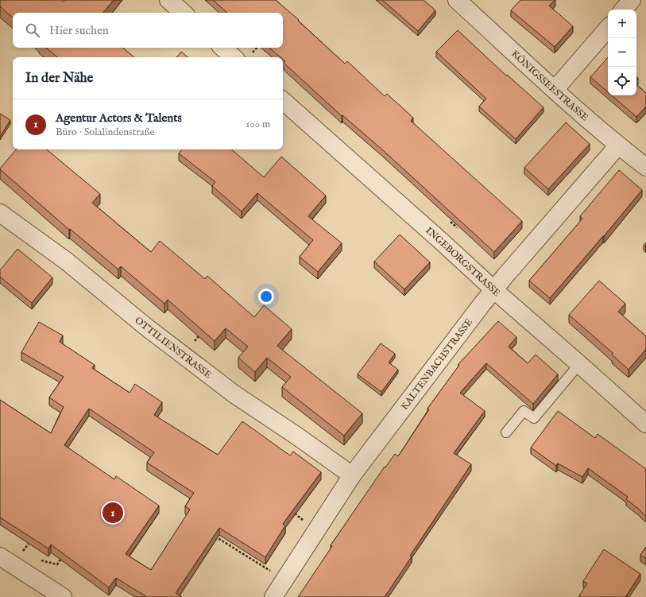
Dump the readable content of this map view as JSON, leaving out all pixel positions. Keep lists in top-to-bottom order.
{
  "streets": {
    "street": [
      "KÖNIGSSEESTRASSE",
      "INGEBORGSTRASSE",
      "OTTILIENSTRASSE",
      "KALTENBACHSTRASSE"
    ]
  },
  "crossings": [
    ["KÖNIGSSEESTRASSE", "KALTENBACHSTRASSE"],
    ["INGEBORGSTRASSE", "KALTENBACHSTRASSE"],
    ["OTTILIENSTRASSE", "KALTENBACHSTRASSE"]
  ],
  "page": {
    "map_buttons": ["+", "−"],
    "search": "Hier suchen",
    "heading": "In der Nähe",
    "list": [
      {
        "mark": "1",
        "name": "Agentur Actors & Talents",
        "note": "Büro · Solalindenstraße",
        "value": "100 m"
      }
    ],
    "pins": "1"
  }
}
